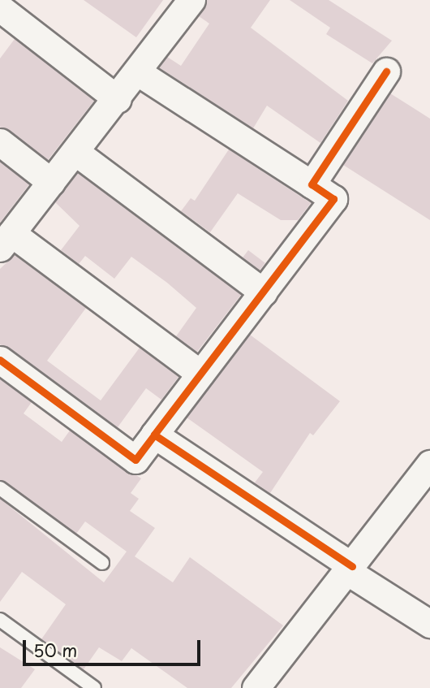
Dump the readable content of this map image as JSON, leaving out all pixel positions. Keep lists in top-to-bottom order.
{
  "scale_bar": "50 m"
}
